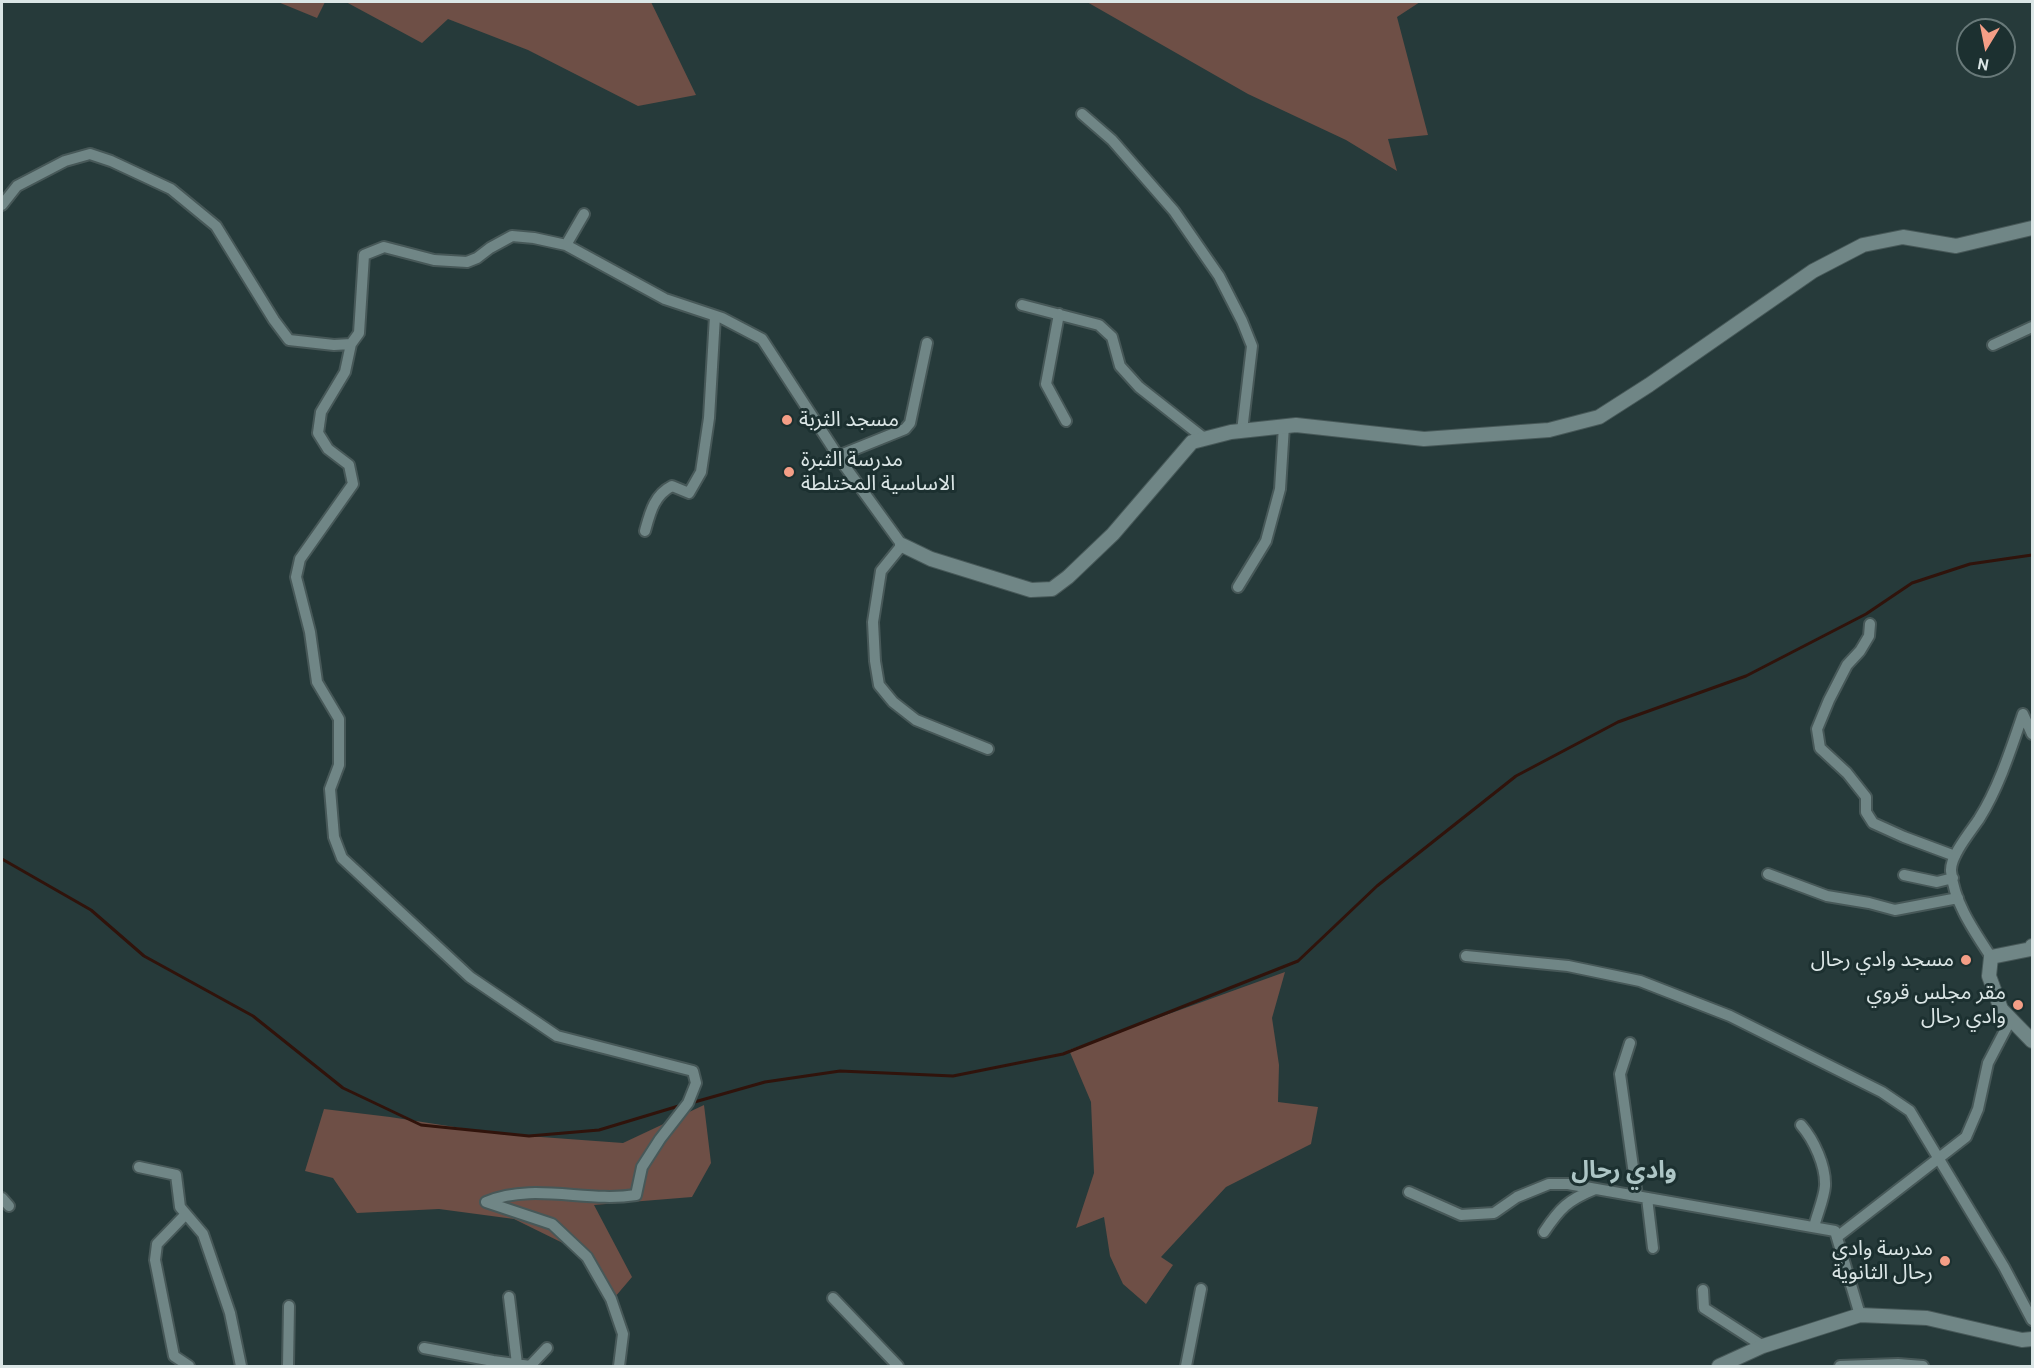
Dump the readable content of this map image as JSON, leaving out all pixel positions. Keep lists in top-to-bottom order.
{
  "districts": ["وادي رحال"],
  "places": [
    "مسجد الثربة",
    "مدرسة الثبرة الاساسية المختلطة",
    "مسجد وادي رحال",
    "مقر مجلس قروي وادي رحال",
    "مدرسة وادي رحال الثانوية"
  ],
  "north": "bottom"
}
